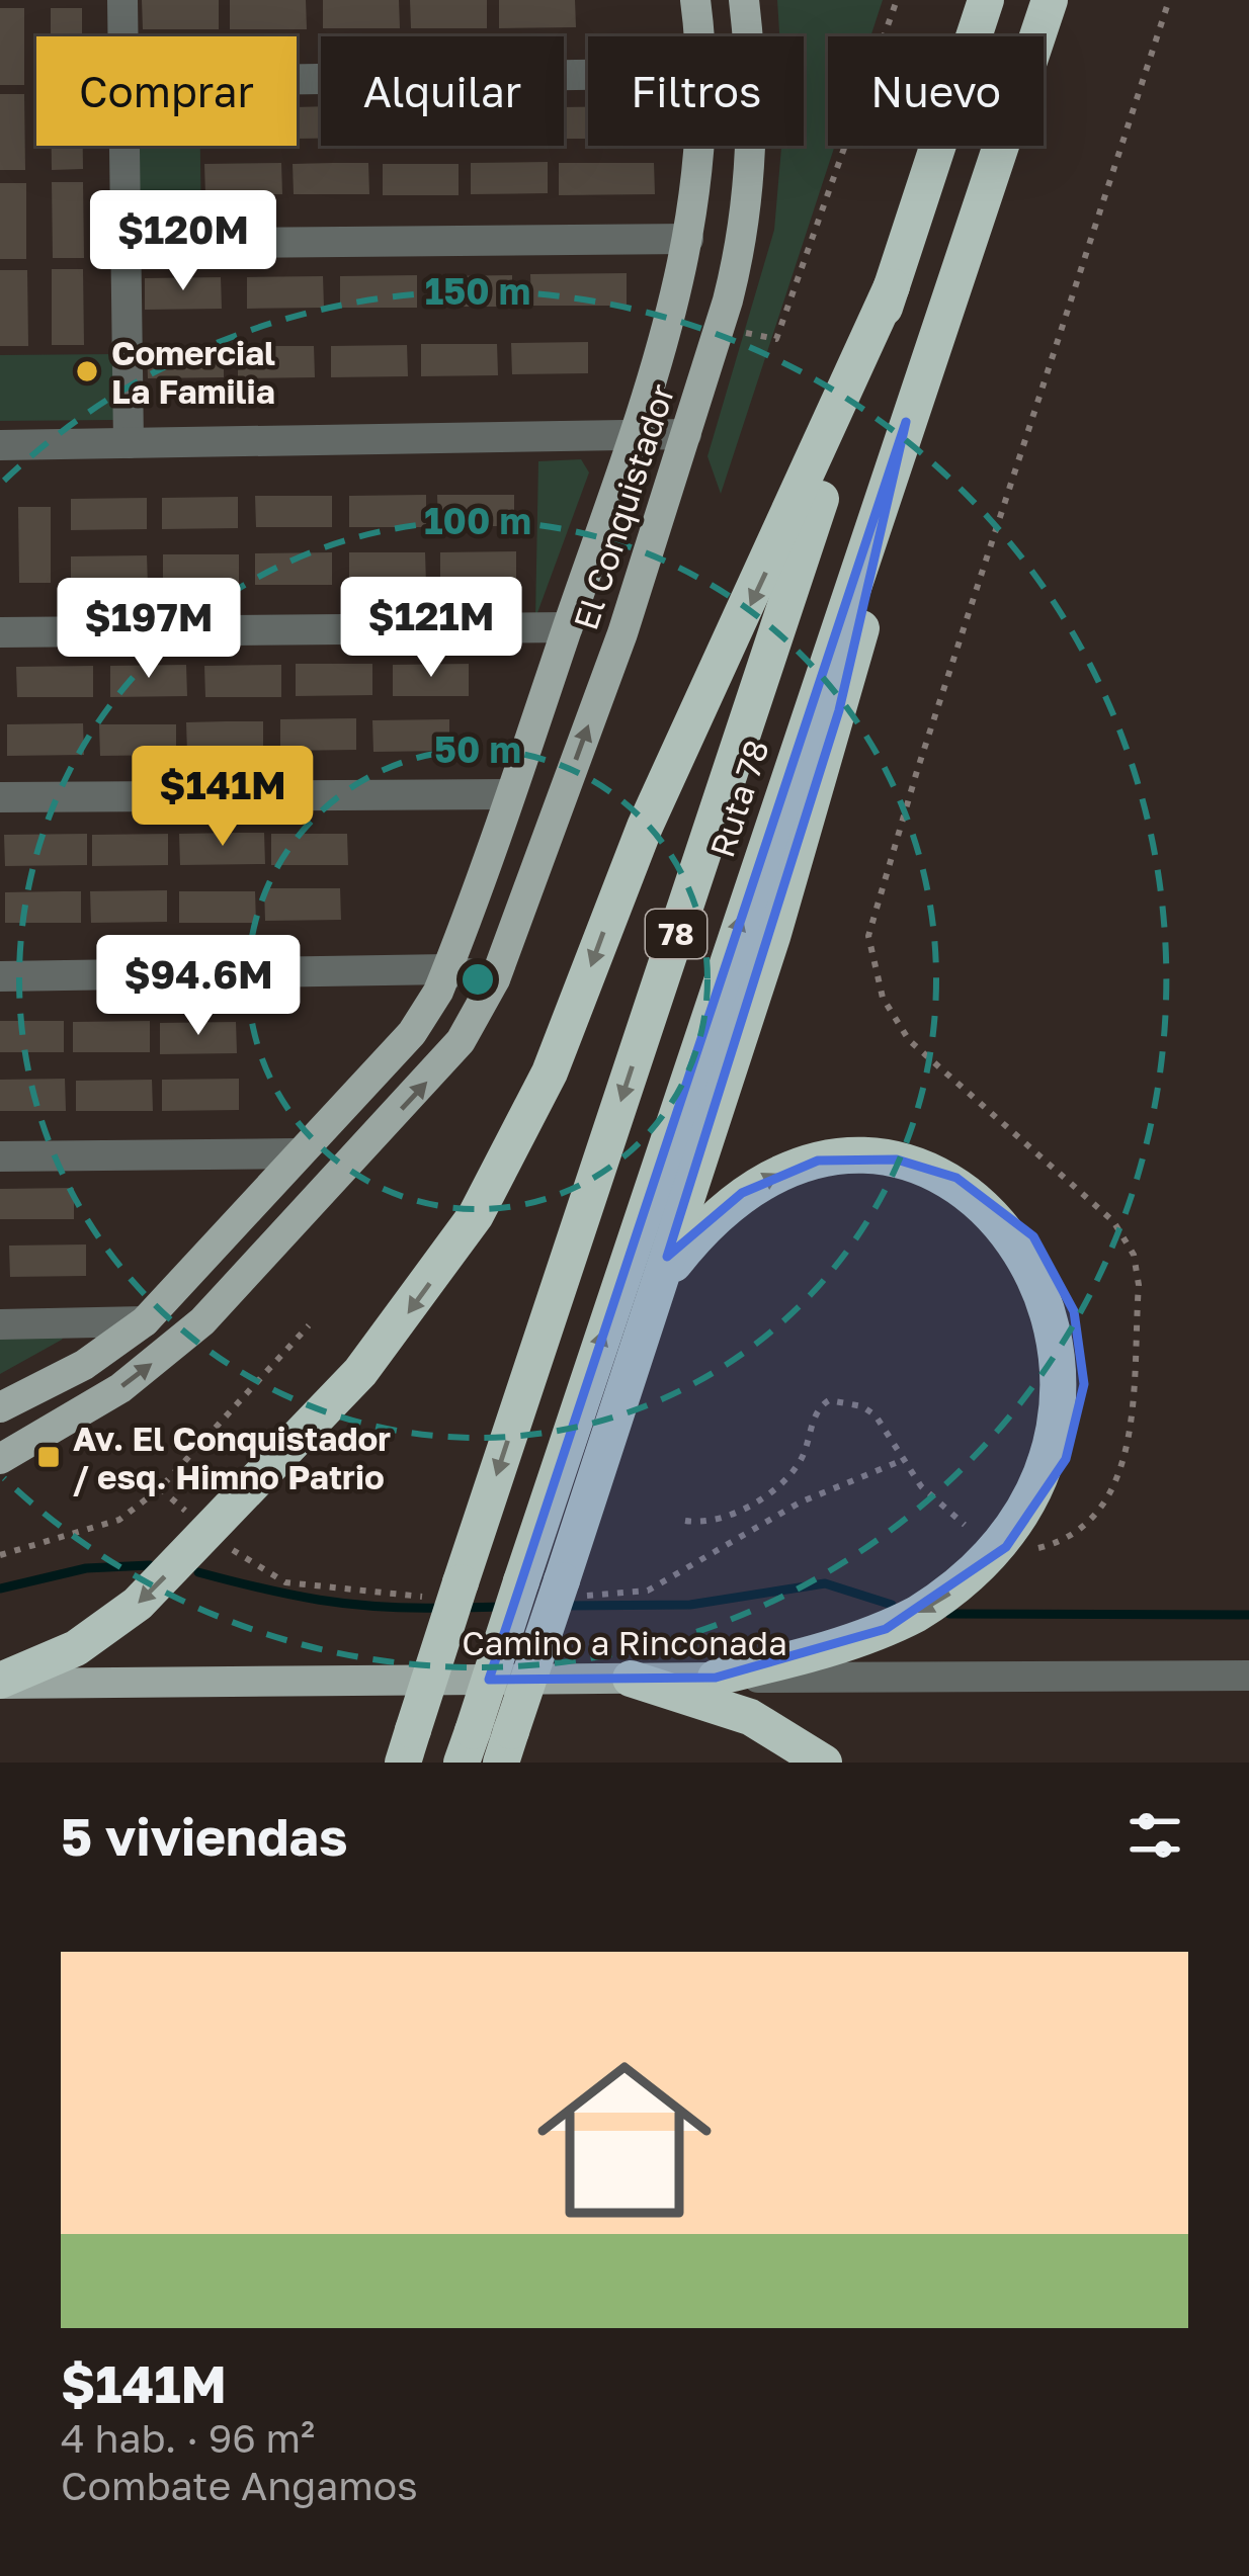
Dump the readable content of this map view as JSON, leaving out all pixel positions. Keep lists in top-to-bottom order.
{
  "streets": {
    "highway": ["Ruta 78", "78"],
    "main road": ["El Conquistador", "Camino a Rinconada"]
  },
  "places": {
    "other": ["Comercial La Familia"],
    "transit": ["Av. El Conquistador / esq. Himno Patrio"]
  },
  "page": {
    "chip": [
      "Comprar",
      "Alquilar",
      "Filtros",
      "Nuevo"
    ],
    "price": [
      "$120M",
      "$121M",
      "$197M",
      "$141M",
      "$94.6M"
    ],
    "heading": "5 viviendas",
    "list": [
      {
        "name": "$141M",
        "note": "4 hab. · 96 m² · Combate Angamos"
      }
    ]
  },
  "rings": ["150 m", "100 m", "50 m"]
}
